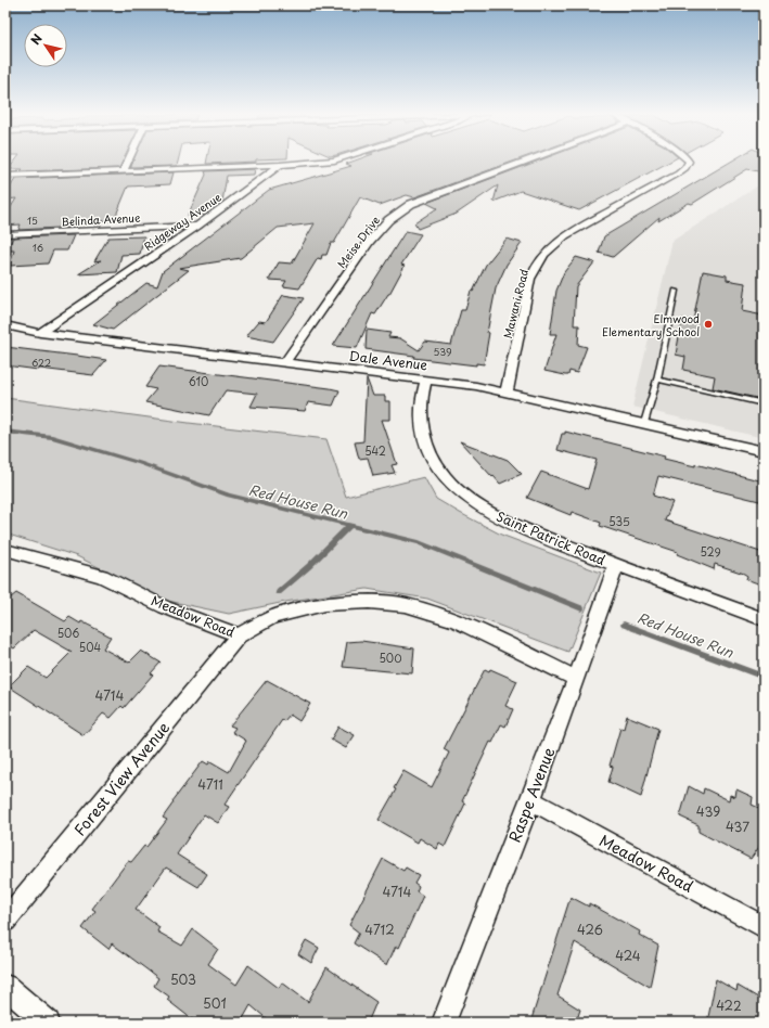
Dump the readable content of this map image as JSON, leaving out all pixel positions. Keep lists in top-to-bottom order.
{
  "streets": {
    "street": [
      "Belinda Avenue",
      "Ridgeway Avenue",
      "Meise Drive",
      "Mawani Road",
      "Dale Avenue",
      "Saint Patrick Road",
      "Meadow Road",
      "Forest View Avenue",
      "Raspe Avenue"
    ]
  },
  "crossings": [
    ["Belinda Avenue", "Ridgeway Avenue"],
    ["Ridgeway Avenue", "Dale Avenue"],
    ["Meise Drive", "Dale Avenue"],
    ["Mawani Road", "Dale Avenue"],
    ["Dale Avenue", "Saint Patrick Road"],
    ["Saint Patrick Road", "Raspe Avenue"],
    ["Meadow Road", "Forest View Avenue"],
    ["Meadow Road", "Raspe Avenue"]
  ],
  "water": ["Red House Run"],
  "places": ["Elmwood Elementary School"],
  "house_numbers": [
    "15",
    "16",
    "539",
    "622",
    "610",
    "542",
    "535",
    "529",
    "506",
    "504",
    "500",
    "4714",
    "4711",
    "439",
    "437",
    "4714",
    "4712",
    "426",
    "424",
    "503",
    "501",
    "422"
  ],
  "north": "top left"
}
